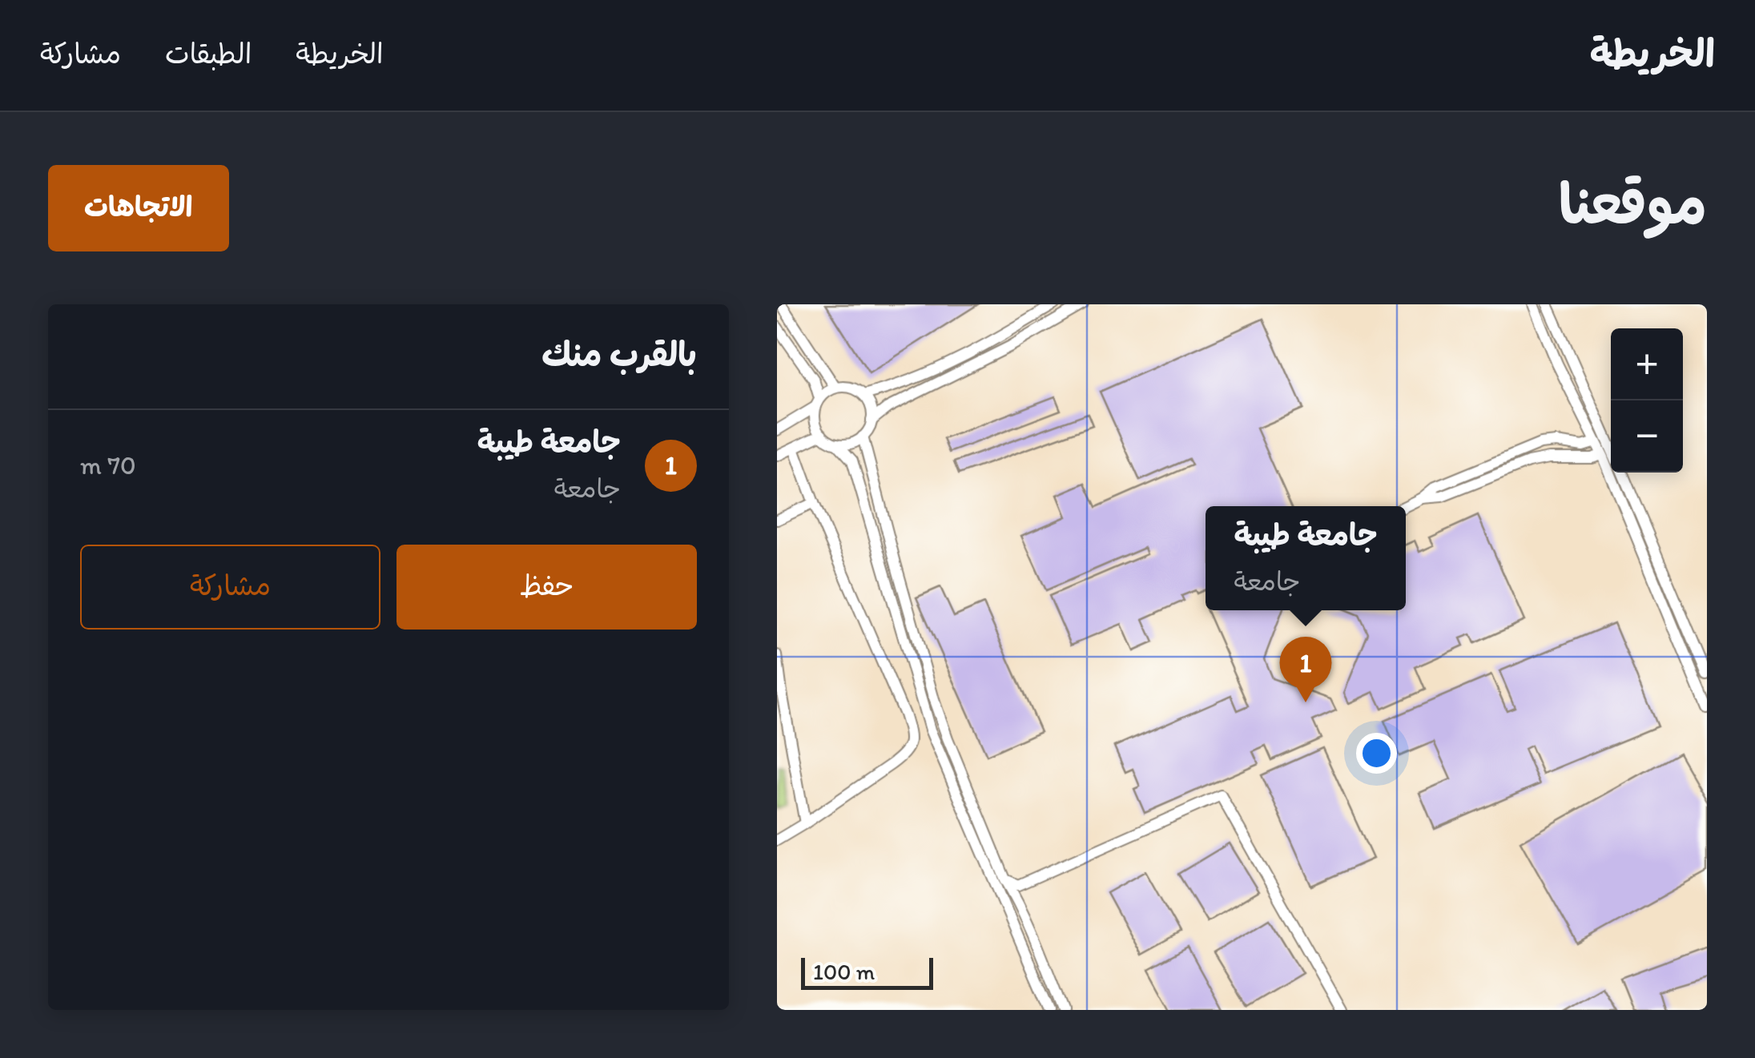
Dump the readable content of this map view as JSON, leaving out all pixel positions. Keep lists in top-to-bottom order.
{
  "scale_bar": "100 m",
  "page": {
    "header": "الخريطة",
    "nav": ["الخريطة", "الطبقات", "مشاركة"],
    "title": "موقعنا",
    "buttons": [
      "الاتجاهات",
      ["حفظ", "مشاركة"]
    ],
    "heading": "بالقرب منك",
    "map_buttons": ["+", "−"],
    "list": [
      {
        "mark": "1",
        "name": "جامعة طيبة",
        "note": "جامعة",
        "value": "70 m"
      }
    ],
    "popup": ["جامعة طيبة", "جامعة"],
    "pins": "1",
    "scale": "100 m"
  }
}
